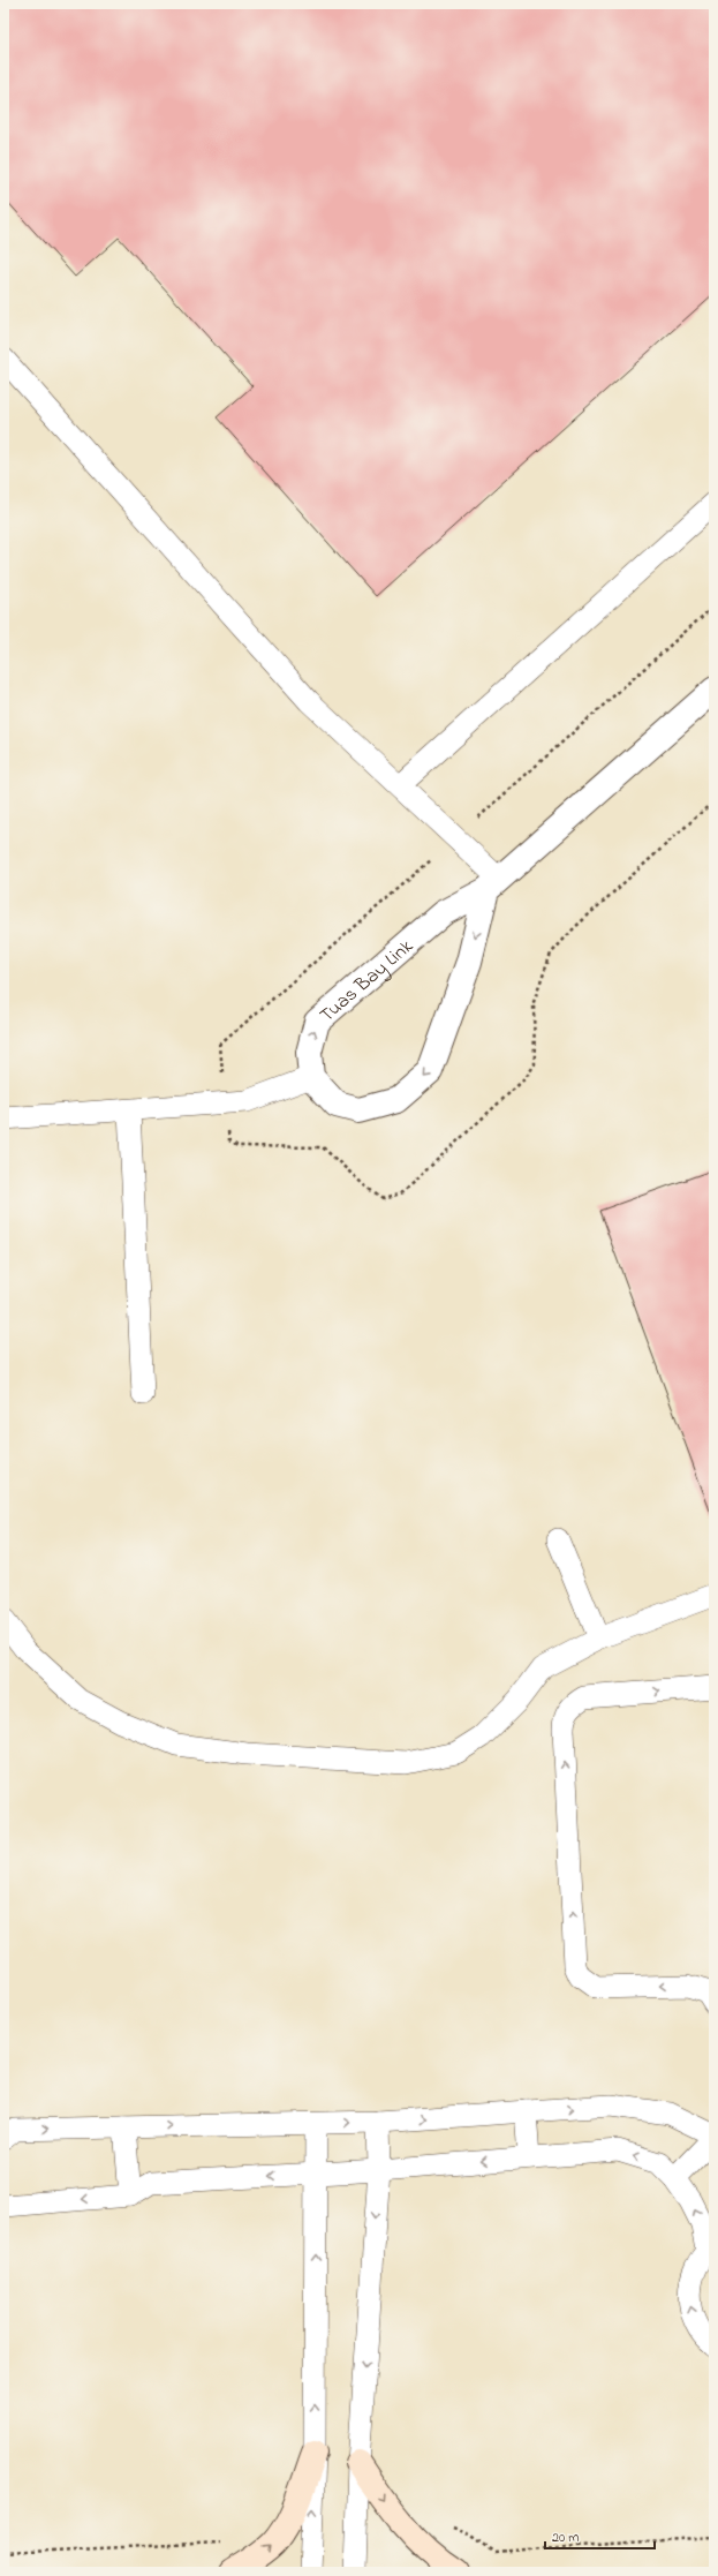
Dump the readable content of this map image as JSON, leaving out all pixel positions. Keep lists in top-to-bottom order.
{
  "streets": {
    "street": ["Tuas Bay Link"]
  },
  "one_way": ["Tuas Bay Link"],
  "scale_bar": "20 m"
}
